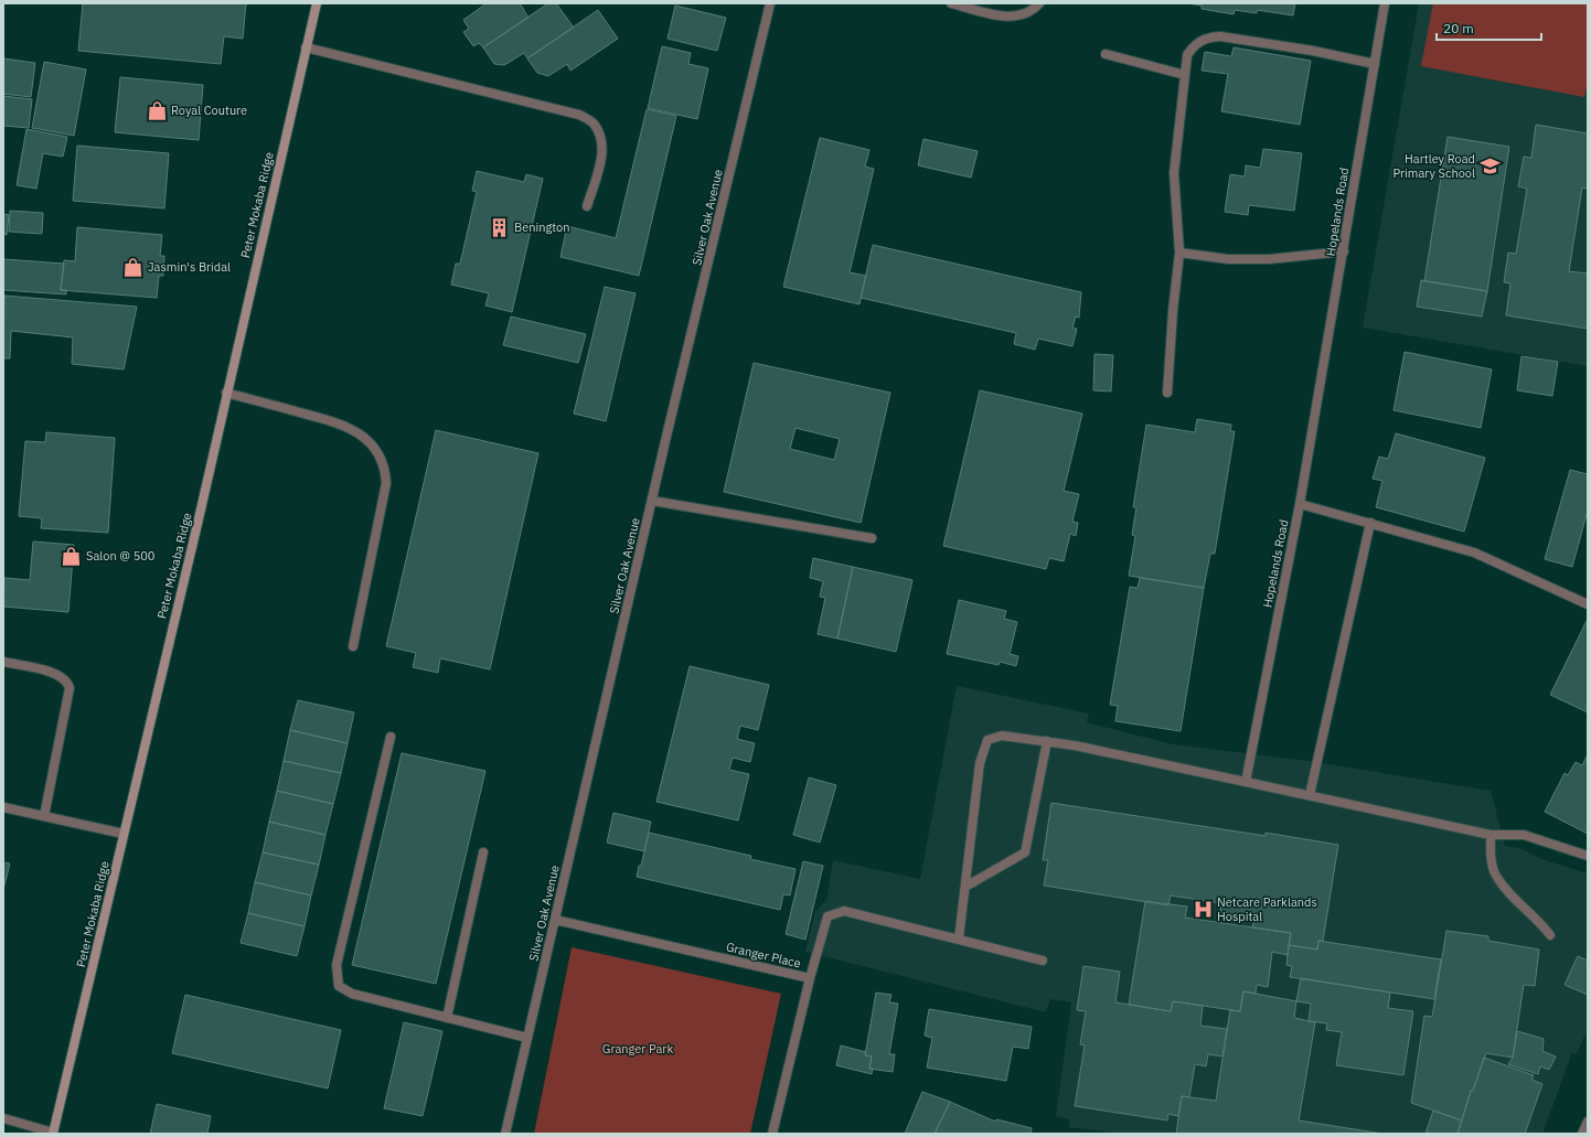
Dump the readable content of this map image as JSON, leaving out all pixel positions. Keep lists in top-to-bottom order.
{
  "streets": {
    "street": [
      "Peter Mokaba Ridge",
      "Hopelands Road",
      "Silver Oak Avenue",
      "Granger Place"
    ]
  },
  "crossings": [
    ["Silver Oak Avenue", "Granger Place"]
  ],
  "parks": ["Granger Park"],
  "places": {
    "shop": ["Royal Couture", "Jasmin's Bridal", "Salon @ 500"],
    "school or university": ["Hartley Road Primary School"],
    "building": ["Benington"],
    "hospital": ["Netcare Parklands Hospital"]
  },
  "scale_bar": "20 m"
}
